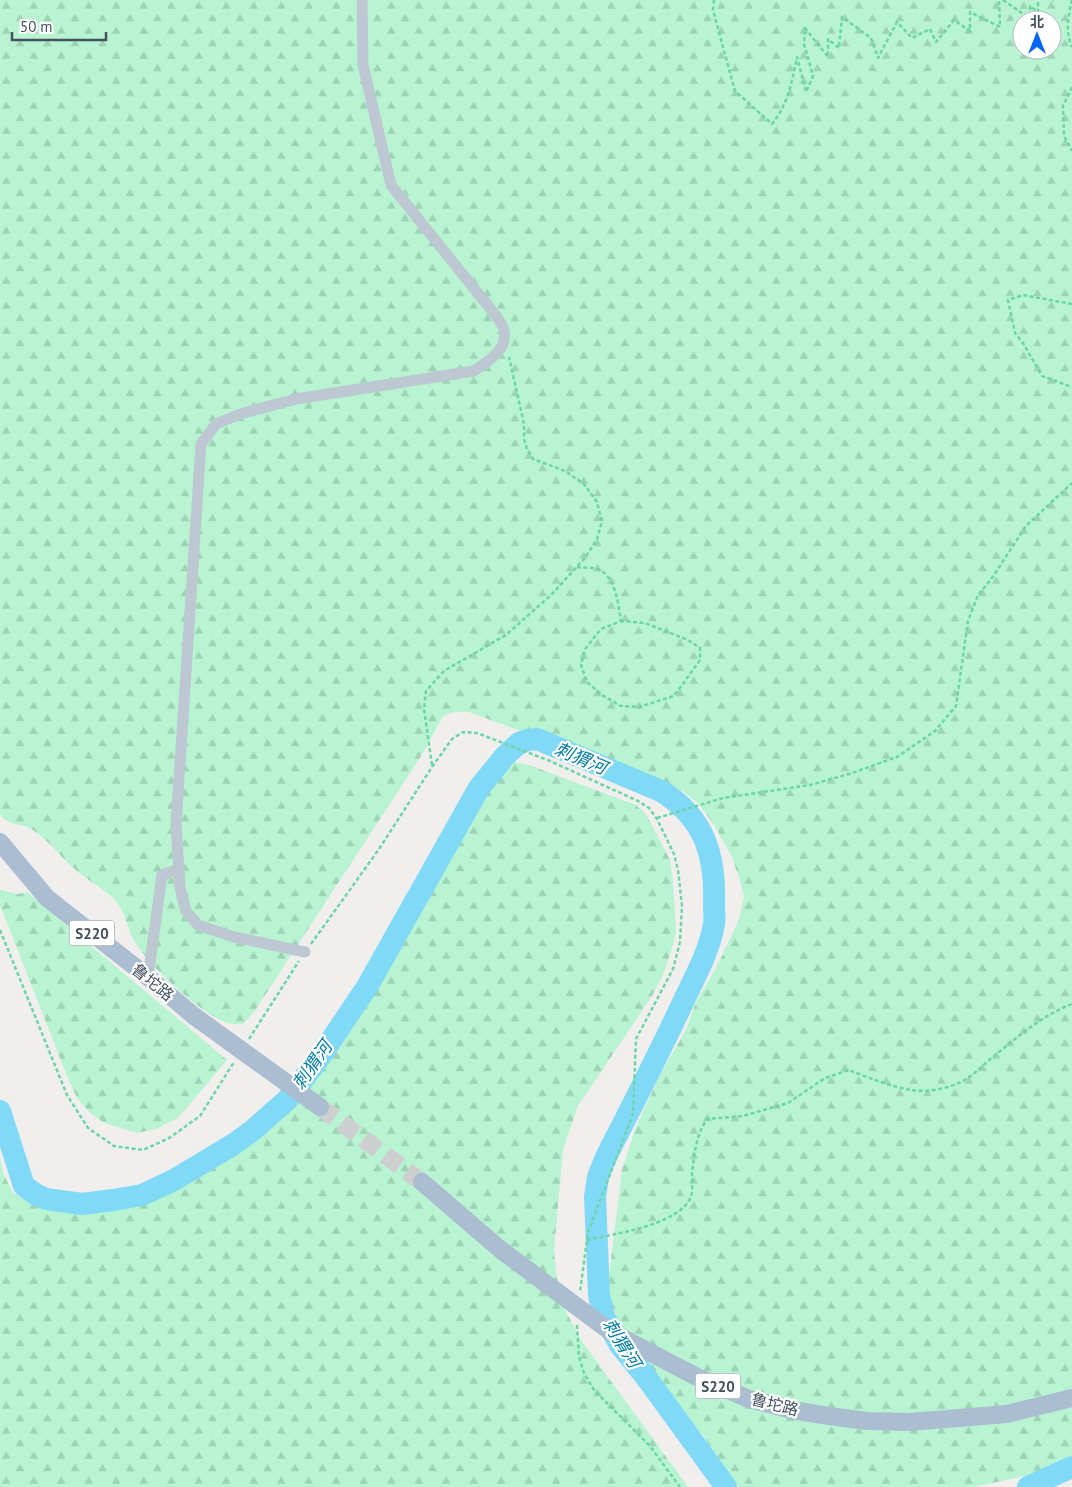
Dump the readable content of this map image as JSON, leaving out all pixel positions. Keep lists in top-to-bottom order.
{
  "streets": {
    "main road": ["S220", "鲁坨路"]
  },
  "water": ["刺猬河"],
  "scale_bar": "50 m",
  "north": "top"
}
